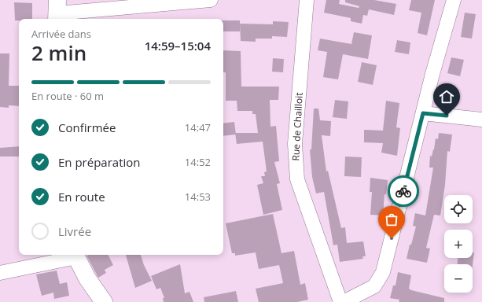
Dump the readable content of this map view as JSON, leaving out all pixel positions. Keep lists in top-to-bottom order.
{
  "streets": {
    "street": ["Rue de Chailloit"]
  },
  "page": {
    "heading": ["2 min", "Arrivée dans", "14:59–15:04"],
    "bar": "En route · 60 m",
    "list": [
      ["Confirmée", "14:47"],
      ["En préparation", "14:52"],
      ["En route", "14:53"],
      "Livrée"
    ],
    "map_buttons": ["+", "−"]
  }
}
